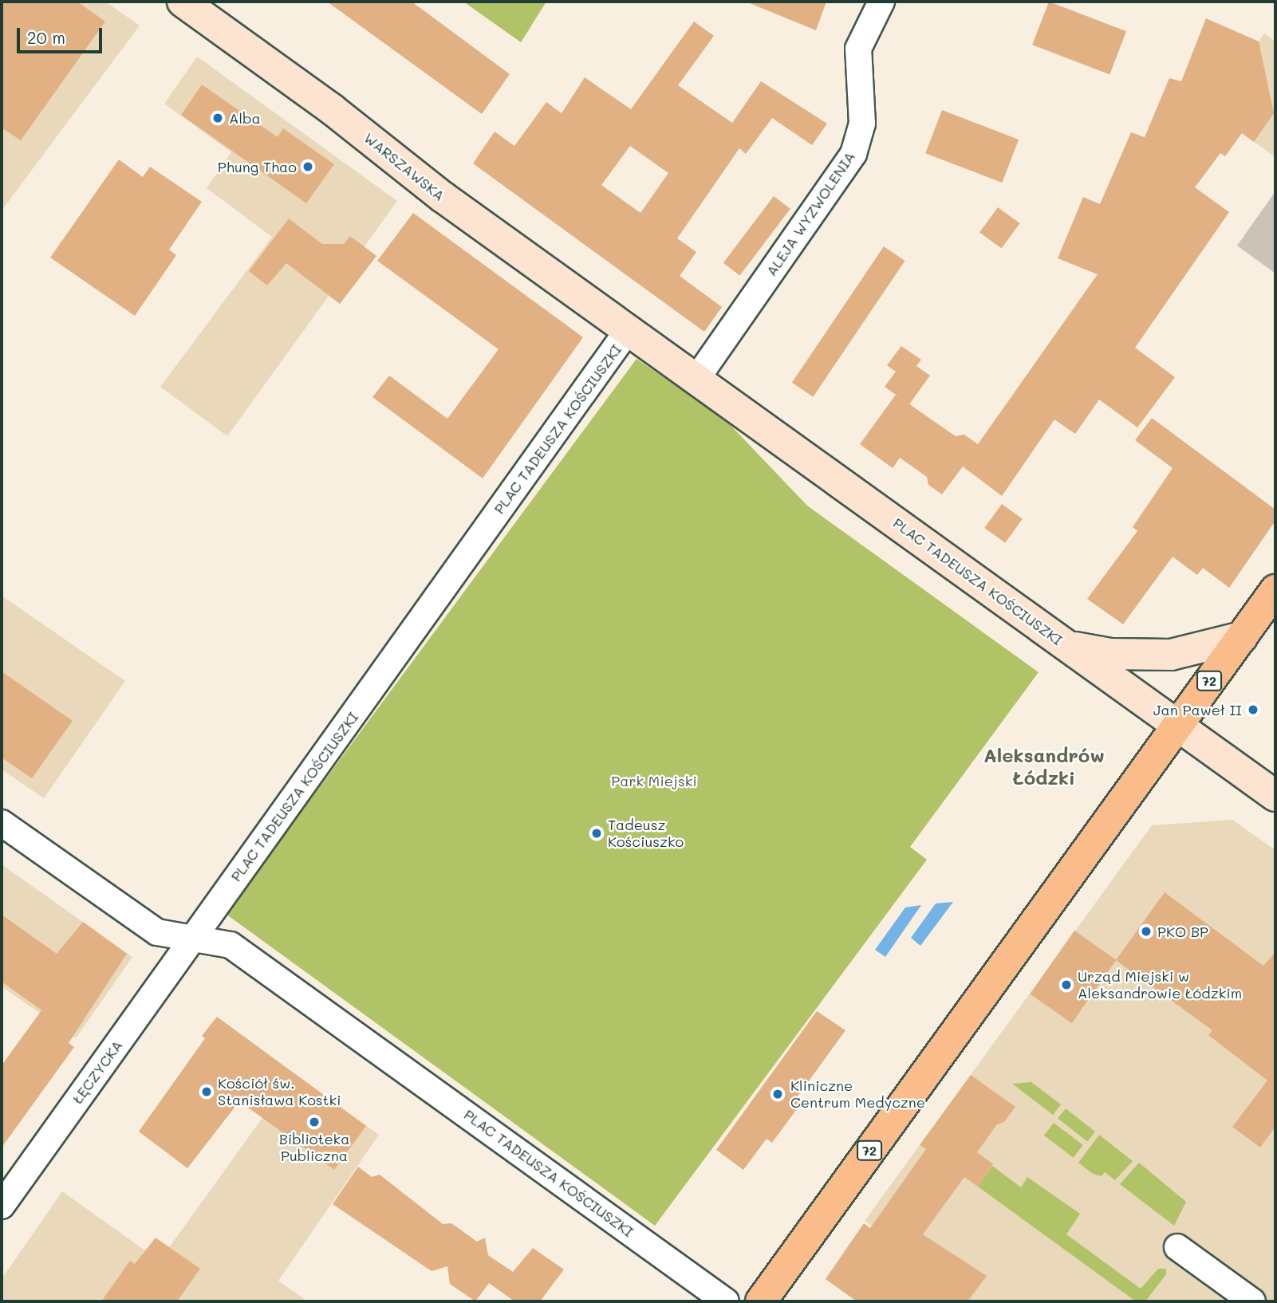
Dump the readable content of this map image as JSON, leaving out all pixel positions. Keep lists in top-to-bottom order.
{
  "streets": {
    "main road": ["WARSZAWSKA", "PLAC TADEUSZA KOŚCIUSZKI", "72"],
    "street": ["ALEJA WYZWOLENIA", "ŁĘCZYCKA"]
  },
  "crossings": [
    ["WARSZAWSKA", "PLAC TADEUSZA KOŚCIUSZKI"],
    ["ALEJA WYZWOLENIA", "PLAC TADEUSZA KOŚCIUSZKI"],
    ["PLAC TADEUSZA KOŚCIUSZKI", "72"],
    ["PLAC TADEUSZA KOŚCIUSZKI", "ŁĘCZYCKA"]
  ],
  "districts": ["Aleksandrów Łódzki"],
  "parks": ["Park Miejski"],
  "places": [
    "Alba",
    "Phung Thao",
    "Jan Paweł II",
    "Tadeusz Kościuszko",
    "PKO BP",
    "Urząd Miejski w Aleksandrowie Łódzkim",
    "Kościół św. Stanisława Kostki",
    "Kliniczne Centrum Medyczne",
    "Biblioteka Publiczna"
  ],
  "scale_bar": "20 m"
}
